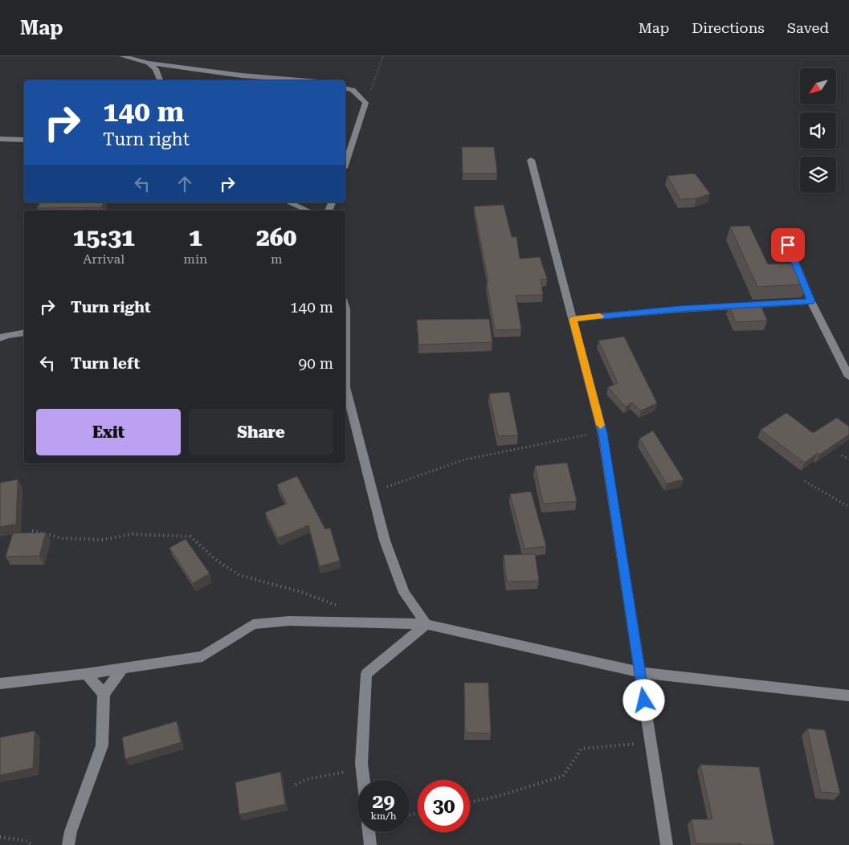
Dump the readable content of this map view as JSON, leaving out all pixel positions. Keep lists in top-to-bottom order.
{
  "north": "bottom left",
  "page": {
    "header": "Map",
    "nav": ["Map", "Directions", "Saved"],
    "turn": ["140 m", "Turn right"],
    "eta": [
      "15:31",
      "Arrival",
      "1",
      "min",
      "260",
      "m"
    ],
    "list": [
      {
        "name": "Turn right",
        "value": "140 m"
      },
      {
        "name": "Turn left",
        "value": "90 m"
      }
    ],
    "buttons": ["Exit", "Share"],
    "speed": "29 km/h",
    "limit": "30"
  }
}
